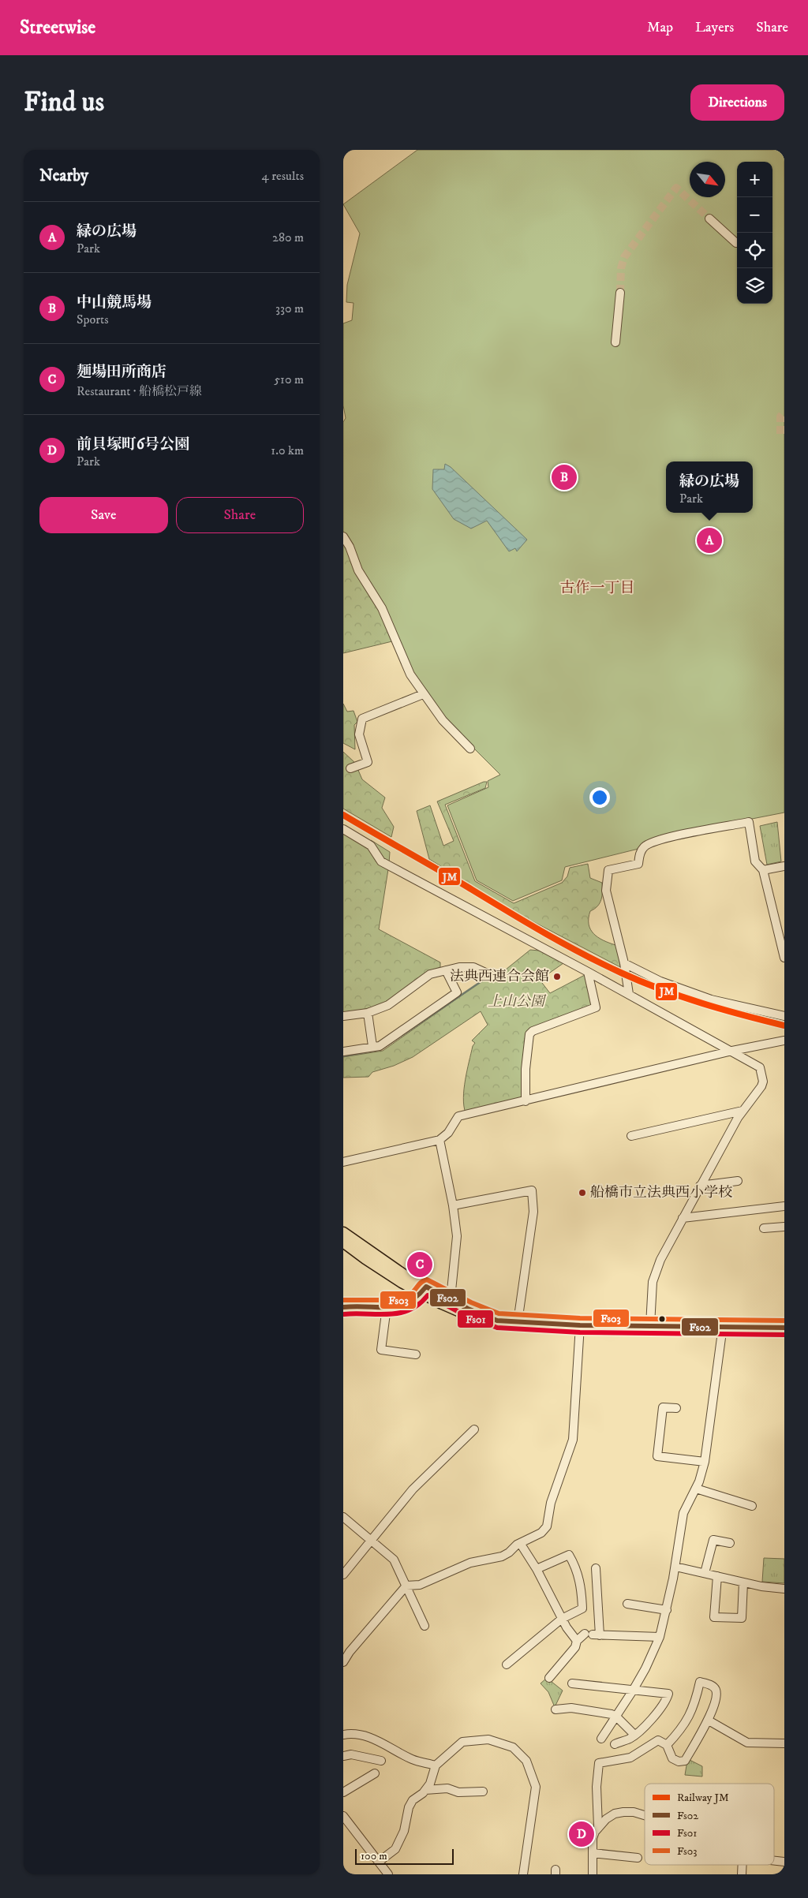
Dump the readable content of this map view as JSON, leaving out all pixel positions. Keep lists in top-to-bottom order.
{
  "districts": ["古作一丁目"],
  "parks": ["上山公園"],
  "places": ["法典西連合会館", "船橋市立法典西小学校"],
  "lines": [
    "rail line JM",
    "transit line Fs03",
    "transit line Fs02",
    "transit line Fs01"
  ],
  "legend": [
    "Railway JM",
    "Fs02",
    "Fs01",
    "Fs03"
  ],
  "scale_bar": "100 m",
  "north": "bottom right",
  "page": {
    "header": "Streetwise",
    "nav": ["Map", "Layers", "Share"],
    "buttons": [
      "Directions",
      ["Save", "Share"]
    ],
    "title": "Find us",
    "heading": ["Nearby", "4 results"],
    "map_buttons": ["+", "−"],
    "list": [
      {
        "mark": "A",
        "name": "緑の広場",
        "note": "Park",
        "value": "280 m"
      },
      {
        "mark": "B",
        "name": "中山競馬場",
        "note": "Sports",
        "value": "330 m"
      },
      {
        "mark": "C",
        "name": "麺場田所商店",
        "note": "Restaurant · 船橋松戸線",
        "value": "510 m"
      },
      {
        "mark": "D",
        "name": "前貝塚町6号公園",
        "note": "Park",
        "value": "1.0 km"
      }
    ],
    "popup": ["緑の広場", "Park"],
    "pins": [
      "B",
      "A",
      "C",
      "D"
    ],
    "scale": "100 m"
  }
}
